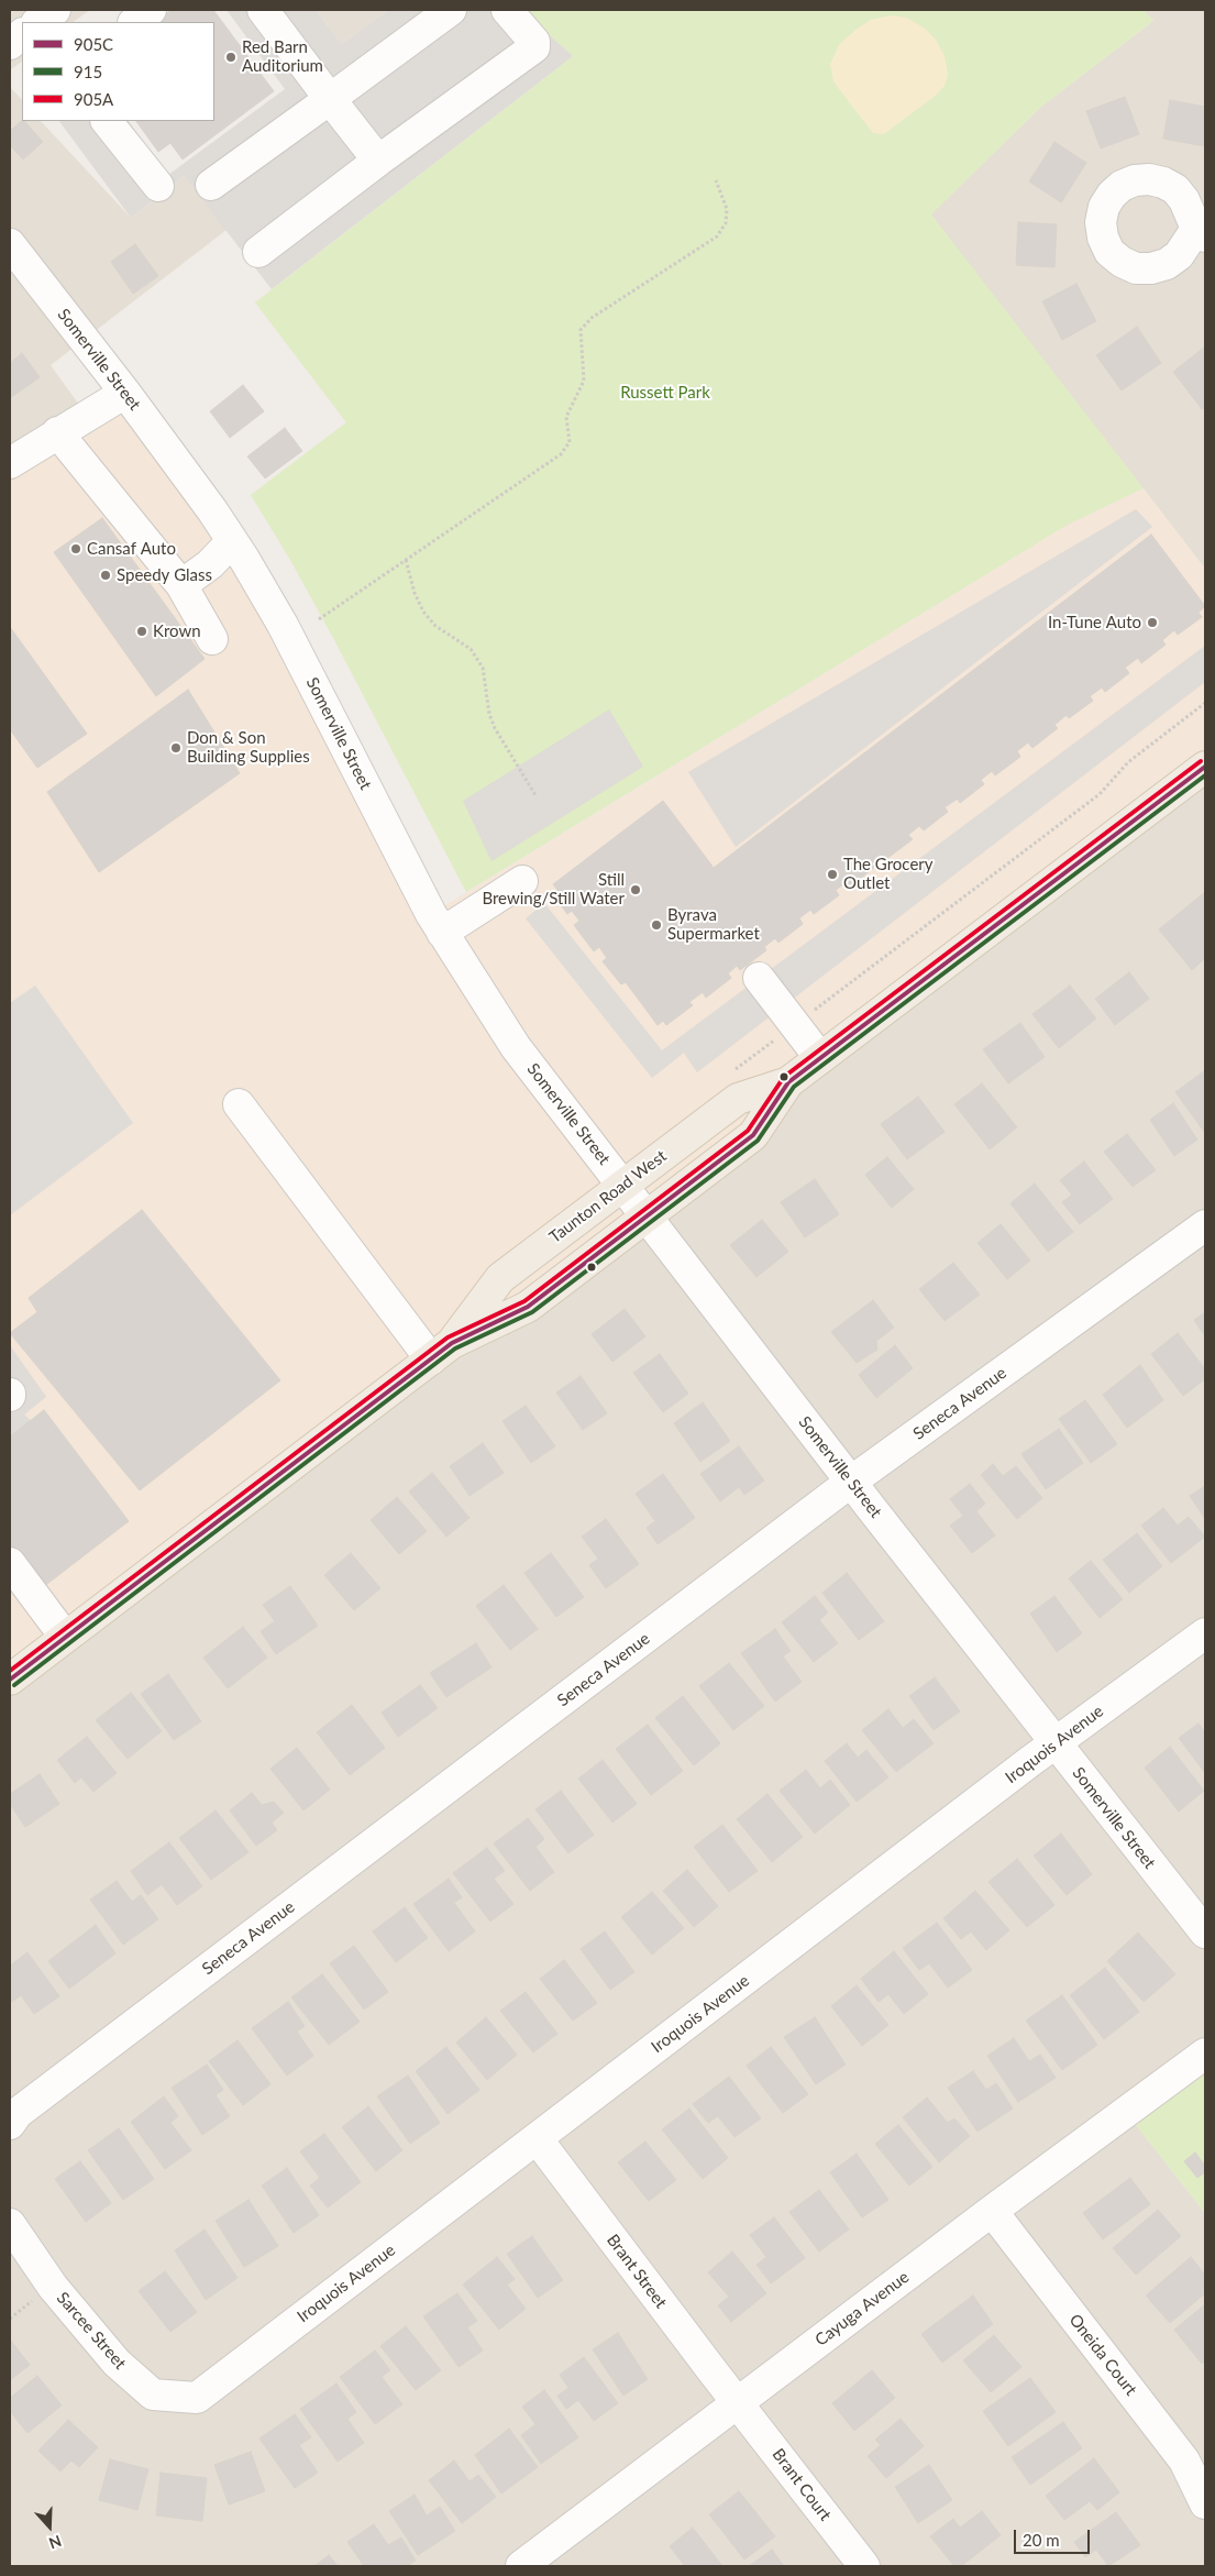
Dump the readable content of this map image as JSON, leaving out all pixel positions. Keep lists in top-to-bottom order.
{
  "streets": {
    "main road": ["Taunton Road West"],
    "street": [
      "Somerville Street",
      "Seneca Avenue",
      "Iroquois Avenue",
      "Brant Street",
      "Cayuga Avenue",
      "Sarcee Street",
      "Oneida Court",
      "Brant Court"
    ]
  },
  "crossings": [
    ["Somerville Street", "Taunton Road West"],
    ["Somerville Street", "Seneca Avenue"],
    ["Somerville Street", "Iroquois Avenue"],
    ["Iroquois Avenue", "Brant Street"],
    ["Iroquois Avenue", "Sarcee Street"],
    ["Brant Street", "Cayuga Avenue"],
    ["Brant Street", "Brant Court"],
    ["Cayuga Avenue", "Oneida Court"],
    ["Cayuga Avenue", "Brant Court"]
  ],
  "parks": ["Russett Park"],
  "places": [
    "Red Barn Auditorium",
    "Cansaf Auto",
    "Speedy Glass",
    "In-Tune Auto",
    "Krown",
    "Don & Son Building Supplies",
    "The Grocery Outlet",
    "Still Brewing/Still Water",
    "Byrava Supermarket"
  ],
  "lines": ["transit line 905A", "transit line 905C", "transit line 915"],
  "legend": ["905C", "915", "905A"],
  "scale_bar": "20 m",
  "north": "bottom"
}
